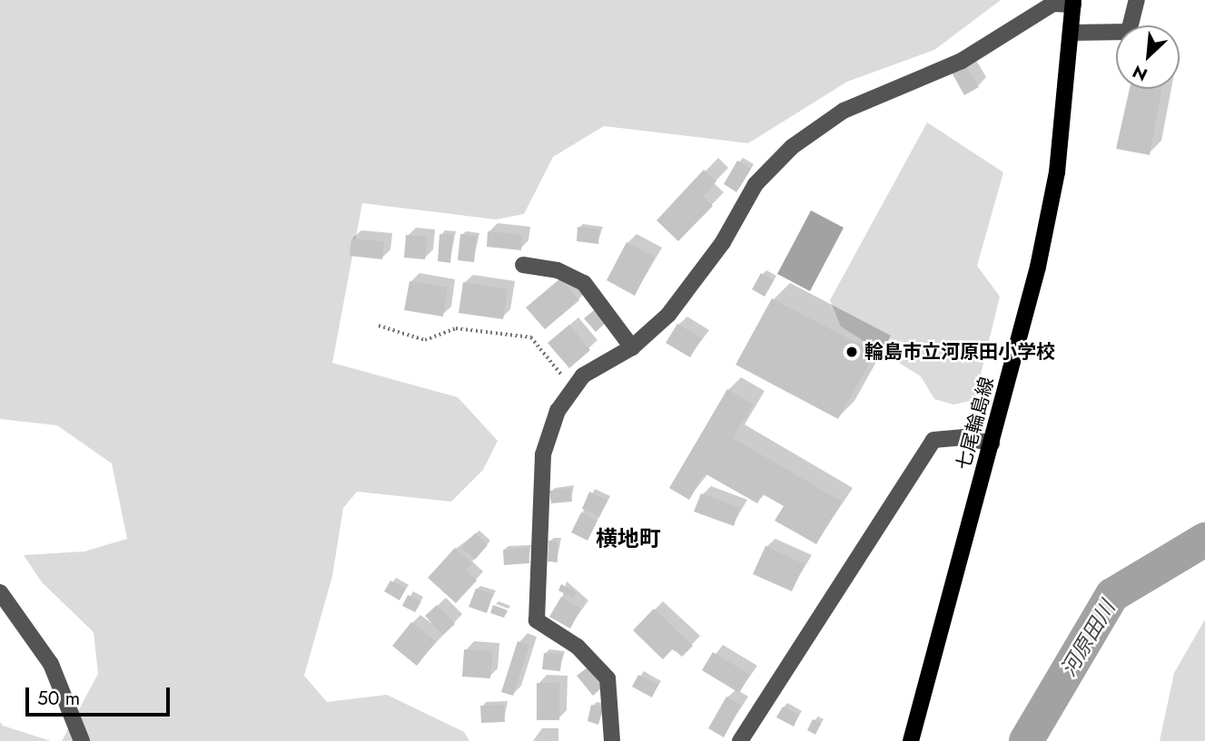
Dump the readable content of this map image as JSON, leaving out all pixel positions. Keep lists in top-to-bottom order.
{
  "streets": {
    "main road": ["七尾輪島線"]
  },
  "districts": ["横地町"],
  "water": ["河原田川"],
  "places": ["輪島市立河原田小学校"],
  "scale_bar": "50 m",
  "north": "bottom left"
}
